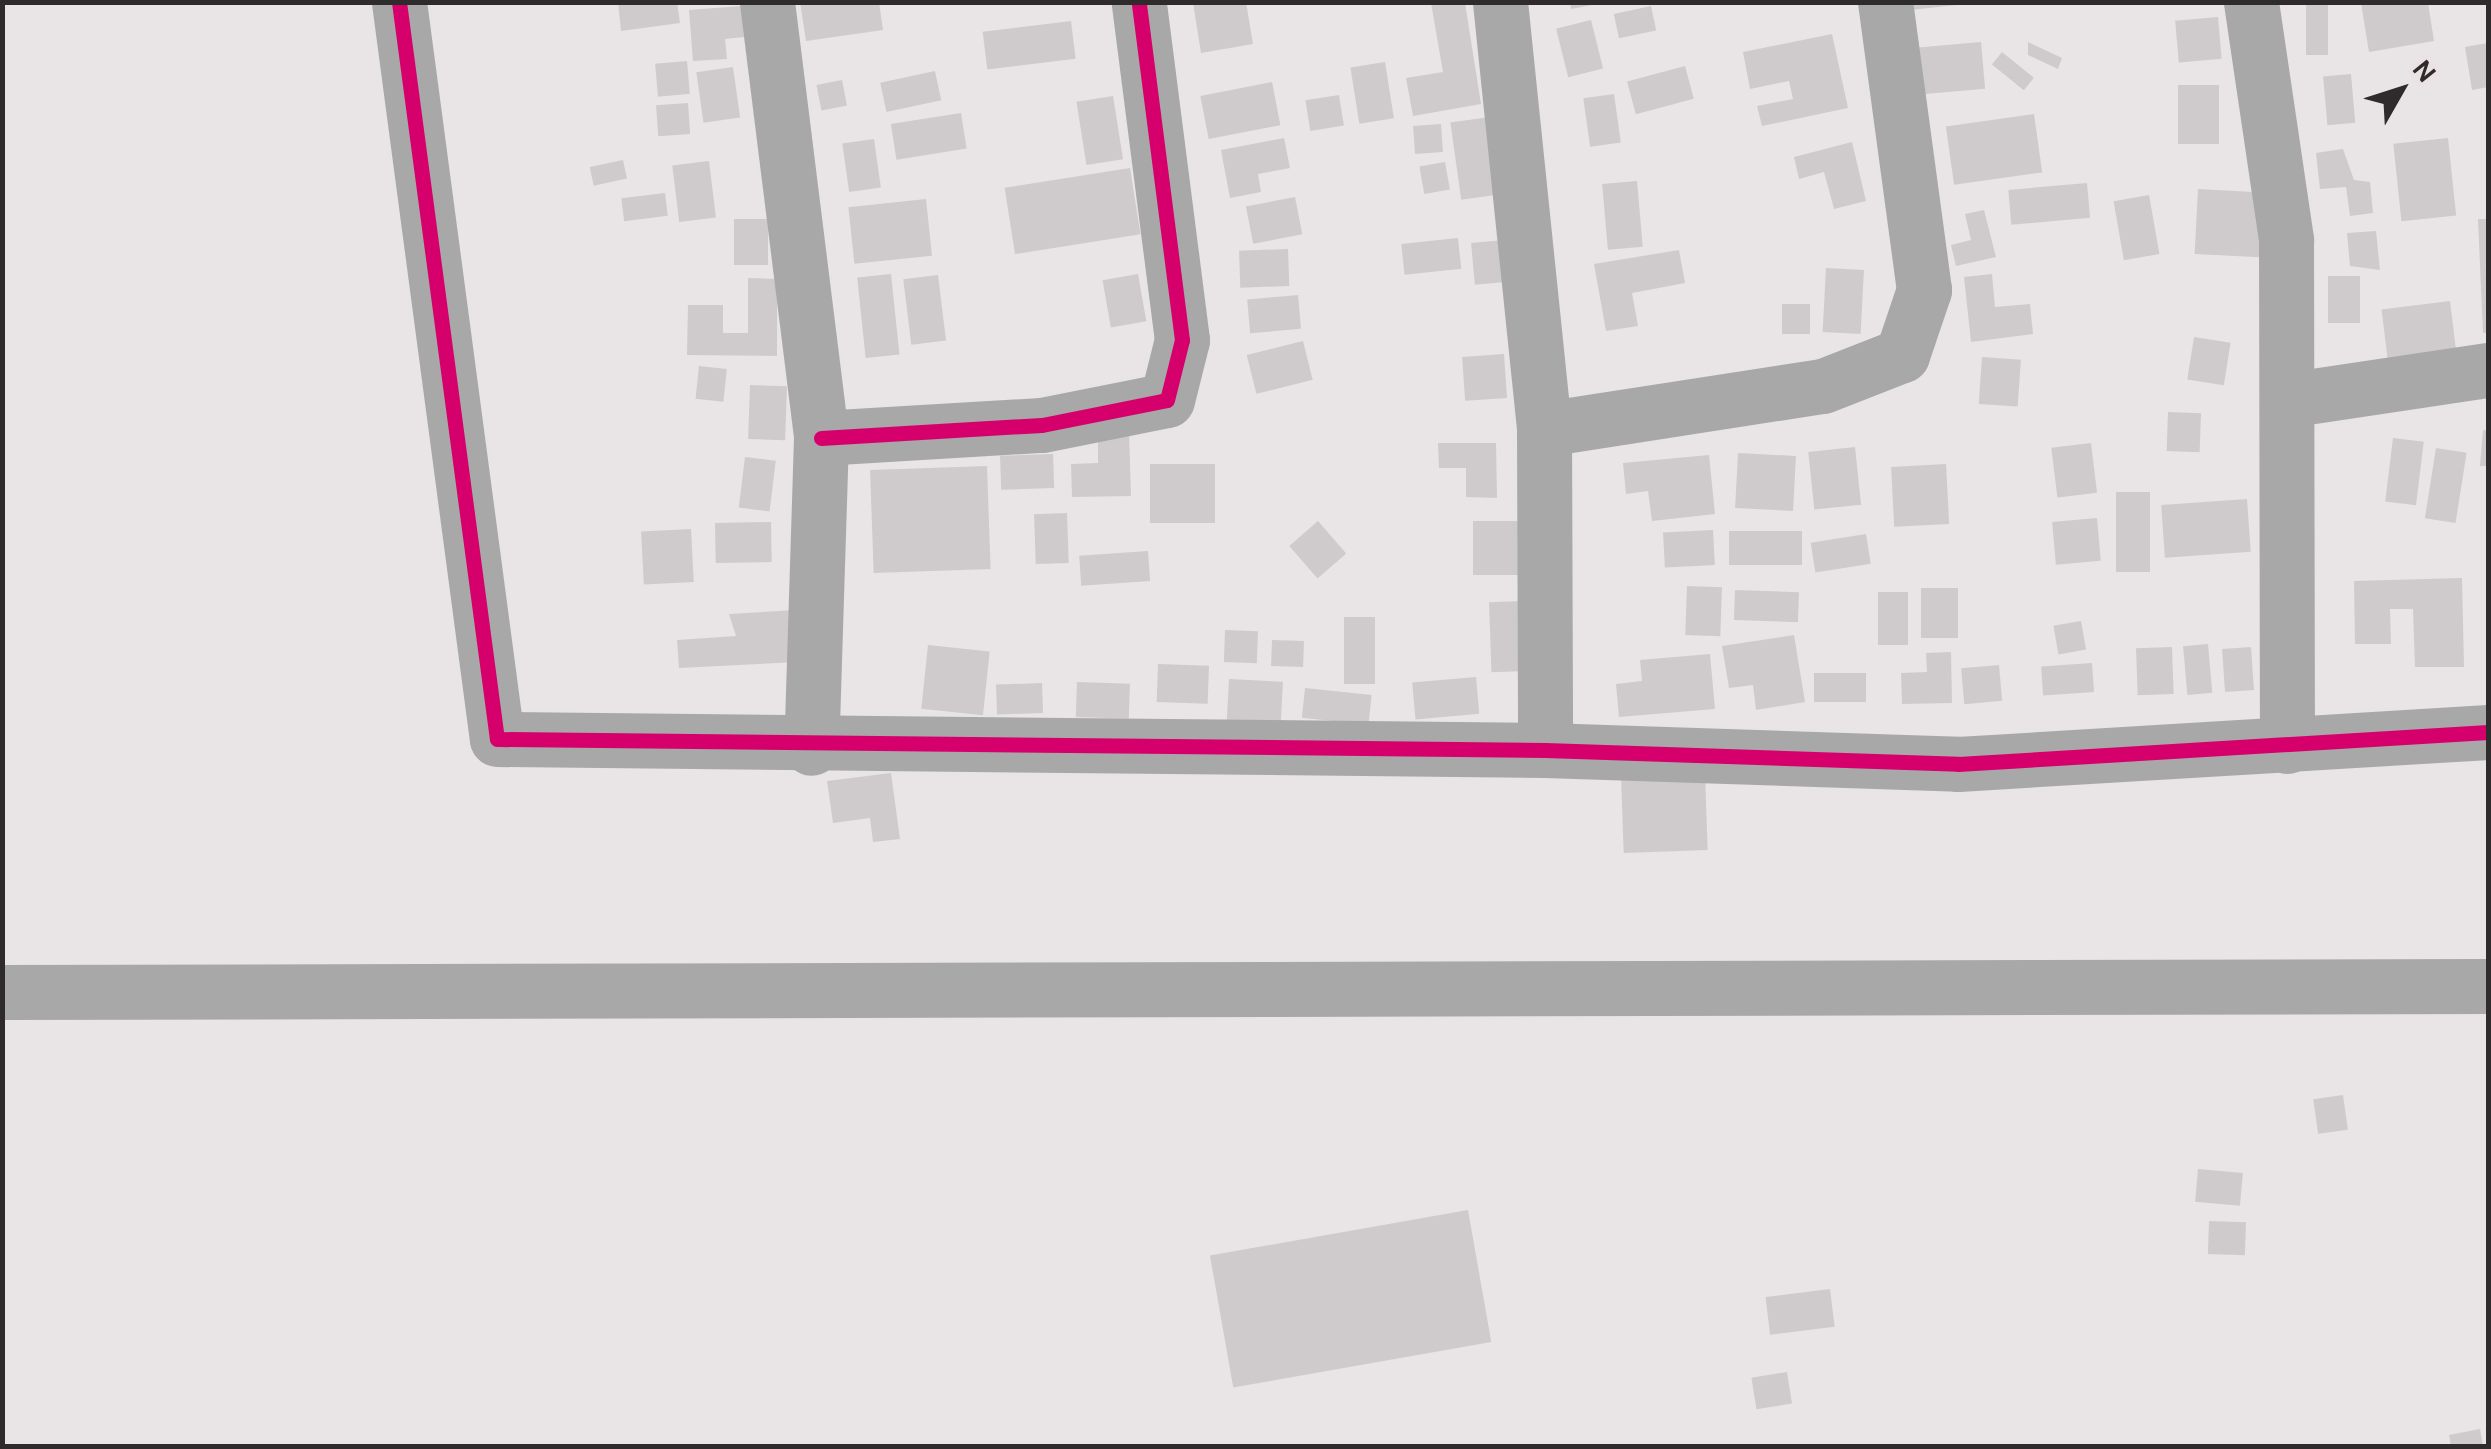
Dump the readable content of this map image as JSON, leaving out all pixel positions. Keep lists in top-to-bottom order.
{
  "north": "top right"
}
